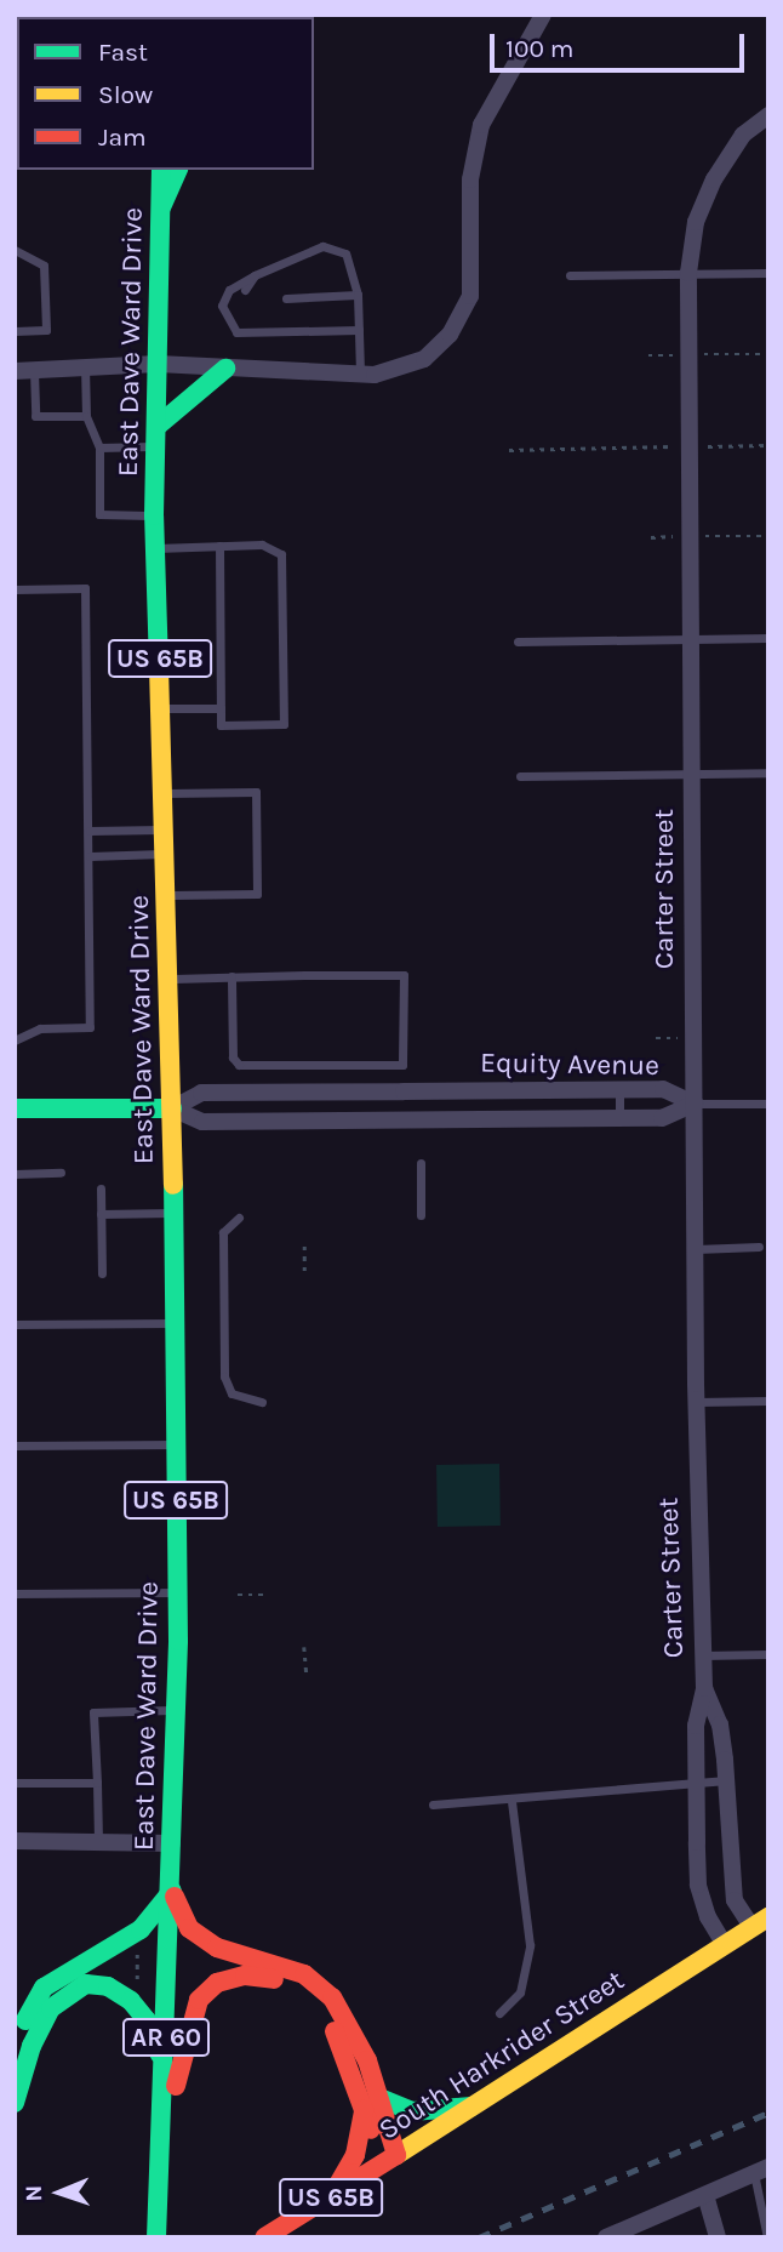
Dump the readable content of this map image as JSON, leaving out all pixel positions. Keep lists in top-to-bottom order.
{
  "streets": {
    "main road": [
      "East Dave Ward Drive",
      "US 65B",
      "Equity Avenue",
      "AR 60",
      "South Harkrider Street"
    ],
    "street": ["Carter Street"]
  },
  "crossings": [
    ["East Dave Ward Drive", "US 65B"],
    ["East Dave Ward Drive", "Equity Avenue"],
    ["East Dave Ward Drive", "AR 60"],
    ["US 65B", "AR 60"],
    ["Carter Street", "Equity Avenue"],
    ["Carter Street", "South Harkrider Street"]
  ],
  "legend": ["Fast", "Slow", "Jam"],
  "scale_bar": "100 m",
  "north": "left"
}
